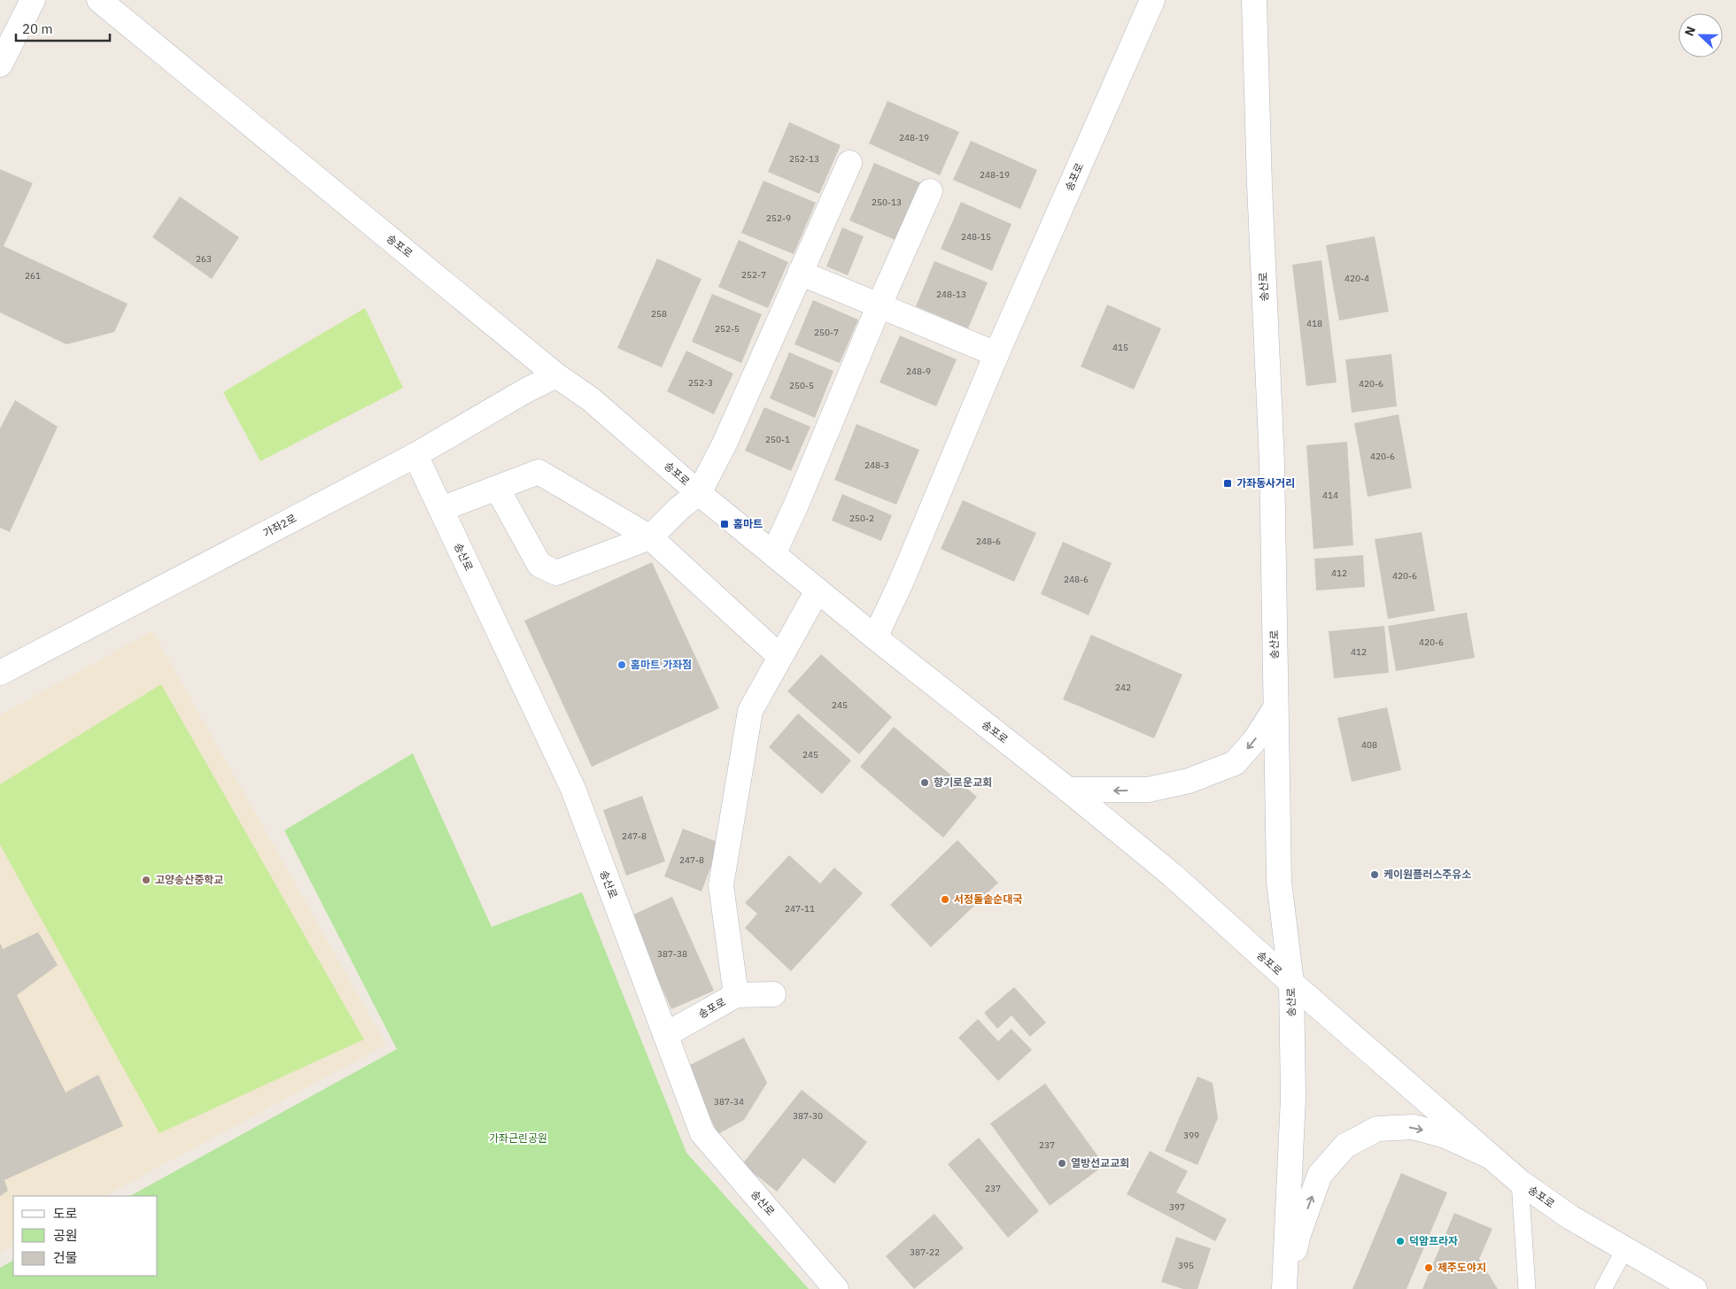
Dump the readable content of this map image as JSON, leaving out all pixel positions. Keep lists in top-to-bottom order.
{
  "streets": {
    "street": ["송포로", "송산로", "가좌2로"]
  },
  "crossings": [
    ["송포로", "송산로"],
    ["송포로", "가좌2로"],
    ["송산로", "가좌2로"]
  ],
  "parks": ["가좌근린공원"],
  "places": {
    "transit": ["가좌동사거리", "홈마트"],
    "other": [
      "홈마트 가좌점",
      "향기로운교회",
      "케이원플러스주유소",
      "고양송산중학교",
      "서정돌솥순대국",
      "열방선교교회",
      "덕암프라자",
      "제주도야지"
    ]
  },
  "house_numbers": [
    "248-19",
    "252-13",
    "248-19",
    "250-13",
    "252-9",
    "248-15",
    "263",
    "252-7",
    "261",
    "420-4",
    "248-13",
    "258",
    "418",
    "252-5",
    "250-7",
    "415",
    "248-9",
    "252-3",
    "420-6",
    "250-5",
    "250-1",
    "420-6",
    "248-3",
    "414",
    "250-2",
    "248-6",
    "412",
    "420-6",
    "248-6",
    "420-6",
    "412",
    "242",
    "245",
    "408",
    "245",
    "247-8",
    "247-8",
    "247-11",
    "387-38",
    "387-34",
    "387-30",
    "399",
    "237",
    "237",
    "397",
    "387-22",
    "395"
  ],
  "legend": ["도로", "공원", "건물"],
  "scale_bar": "20 m",
  "north": "left"
}
